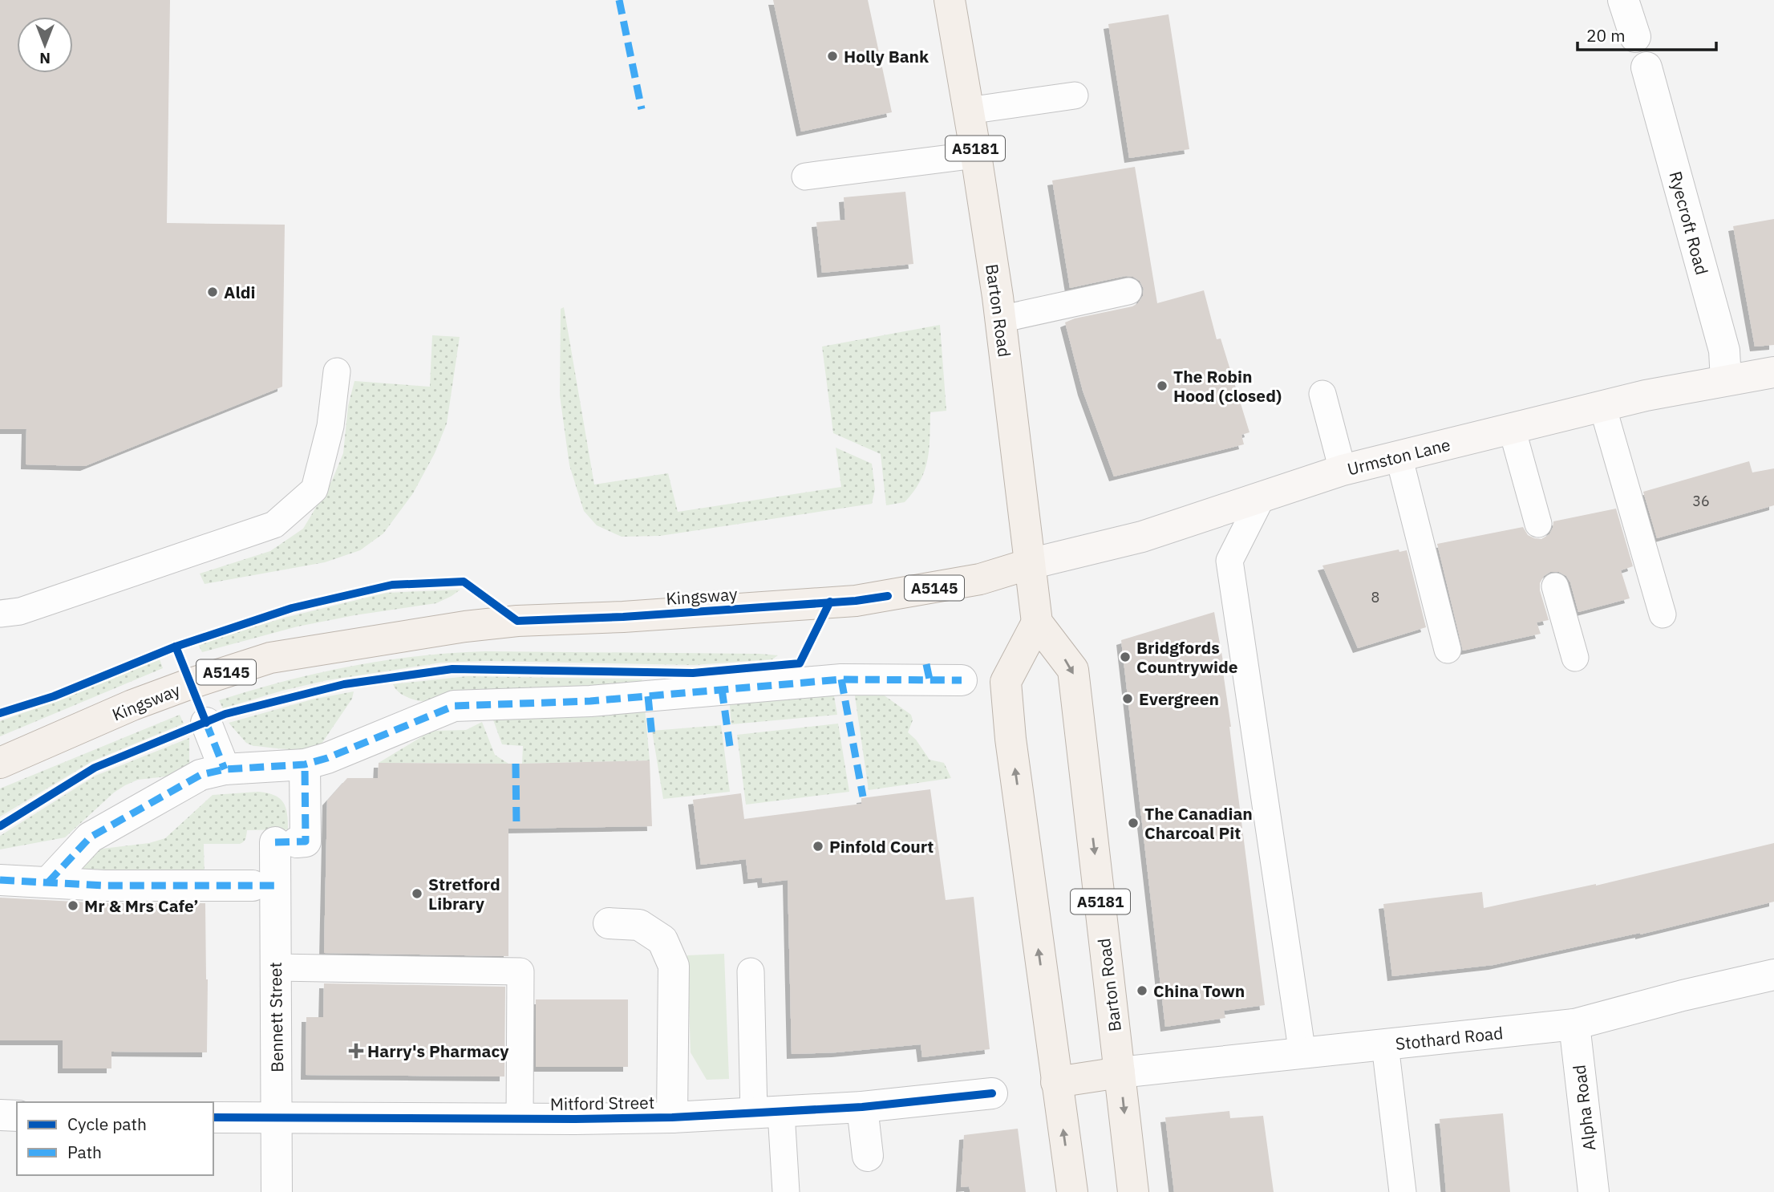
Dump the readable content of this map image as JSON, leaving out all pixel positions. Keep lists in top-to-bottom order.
{
  "streets": {
    "main road": [
      "A5181",
      "Barton Road",
      "Urmston Lane",
      "A5145",
      "Kingsway"
    ],
    "street": [
      "Ryecroft Road",
      "Bennett Street",
      "Stothard Road",
      "Mitford Street",
      "Alpha Road"
    ]
  },
  "crossings": [
    ["Ryecroft Road", "Urmston Lane"],
    ["Barton Road", "Urmston Lane"],
    ["Barton Road", "Kingsway"],
    ["Barton Road", "Stothard Road"],
    ["Urmston Lane", "Kingsway"],
    ["Bennett Street", "Mitford Street"],
    ["Stothard Road", "Alpha Road"]
  ],
  "places": {
    "other": [
      "Holly Bank",
      "Aldi",
      "The Robin Hood (closed)",
      "Bridgfords Countrywide",
      "Evergreen",
      "The Canadian Charcoal Pit",
      "Pinfold Court",
      "Stretford Library",
      "Mr & Mrs Cafe’",
      "China Town"
    ],
    "health": ["Harry's Pharmacy"]
  },
  "house_numbers": ["36", "8"],
  "legend": ["Cycle path", "Path"],
  "scale_bar": "20 m",
  "north": "bottom"
}
